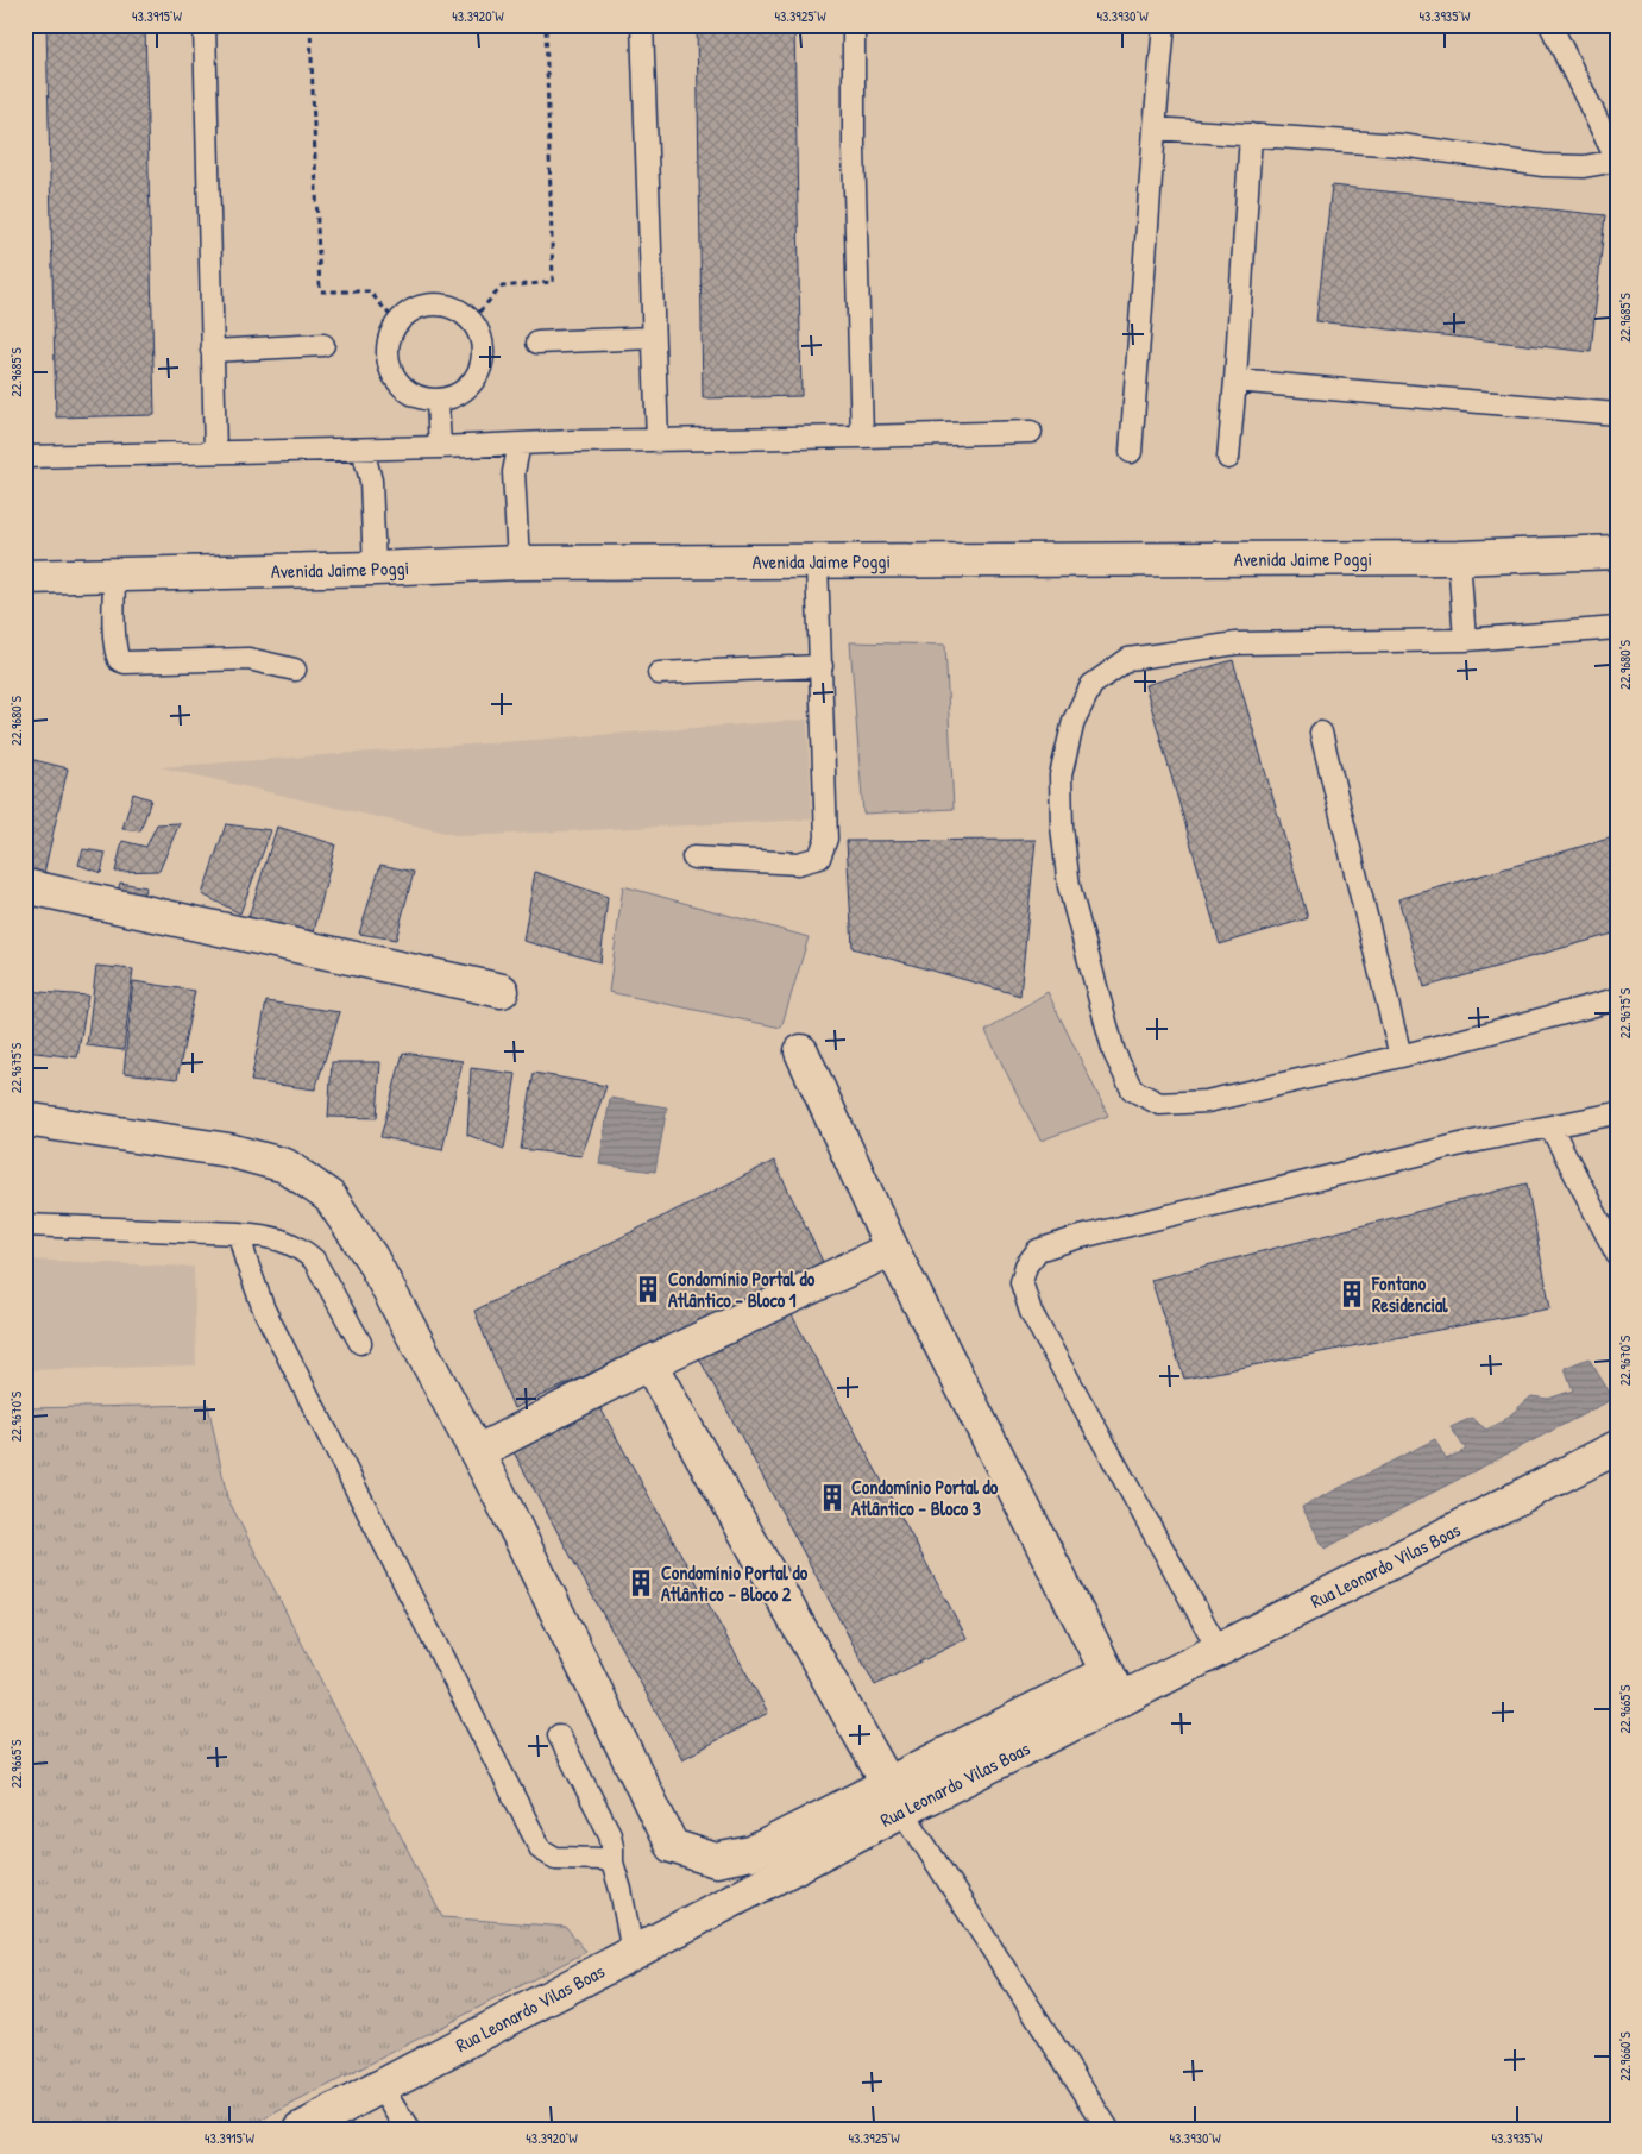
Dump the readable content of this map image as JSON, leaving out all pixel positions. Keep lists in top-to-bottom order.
{
  "streets": {
    "street": ["Avenida Jaime Poggi", "Rua Leonardo Vilas Boas"]
  },
  "places": {
    "building": [
      "Condomínio Portal do Atlântico - Bloco 1",
      "Fontano Residencial",
      "Condomínio Portal do Atlântico - Bloco 3",
      "Condomínio Portal do Atlântico - Bloco 2"
    ]
  },
  "coordinates": [
    "43.3915°W",
    "43.3920°W",
    "43.3925°W",
    "43.3930°W",
    "43.3935°W",
    "22.9685°S",
    "22.9680°S",
    "22.9675°S",
    "22.9670°S",
    "22.9665°S",
    "22.9660°S"
  ]
}
